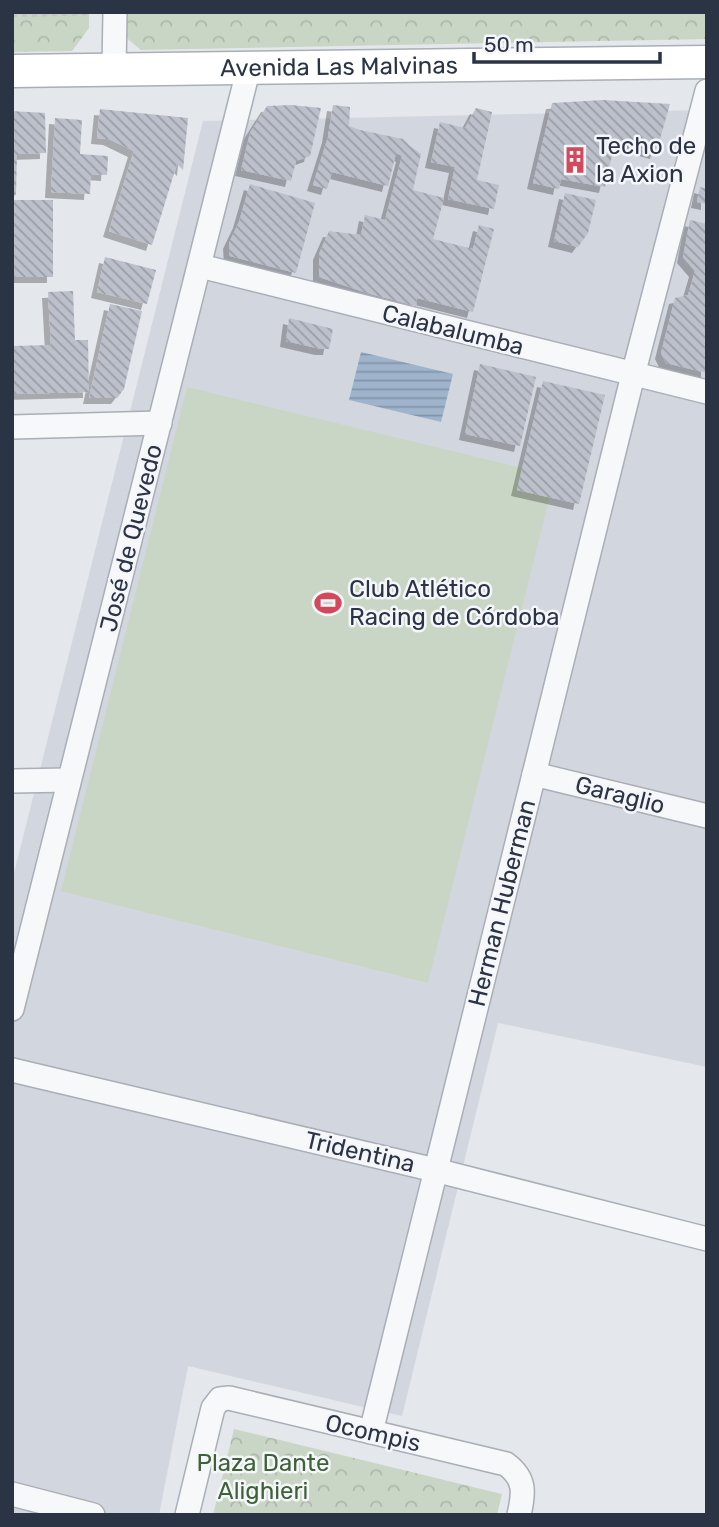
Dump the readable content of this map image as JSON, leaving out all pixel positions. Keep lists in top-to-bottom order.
{
  "streets": {
    "main road": ["Avenida Las Malvinas"],
    "street": [
      "Calabalumba",
      "José de Quevedo",
      "Garaglio",
      "Herman Huberman",
      "Tridentina",
      "Ocompis"
    ]
  },
  "crossings": [
    ["Avenida Las Malvinas", "José de Quevedo"],
    ["Calabalumba", "José de Quevedo"],
    ["Calabalumba", "Herman Huberman"],
    ["Garaglio", "Herman Huberman"],
    ["Herman Huberman", "Tridentina"],
    ["Herman Huberman", "Ocompis"]
  ],
  "parks": ["Plaza Dante Alighieri"],
  "places": {
    "building": ["Techo de la Axion"],
    "sports": ["Club Atlético Racing de Córdoba"]
  },
  "scale_bar": "50 m"
}
